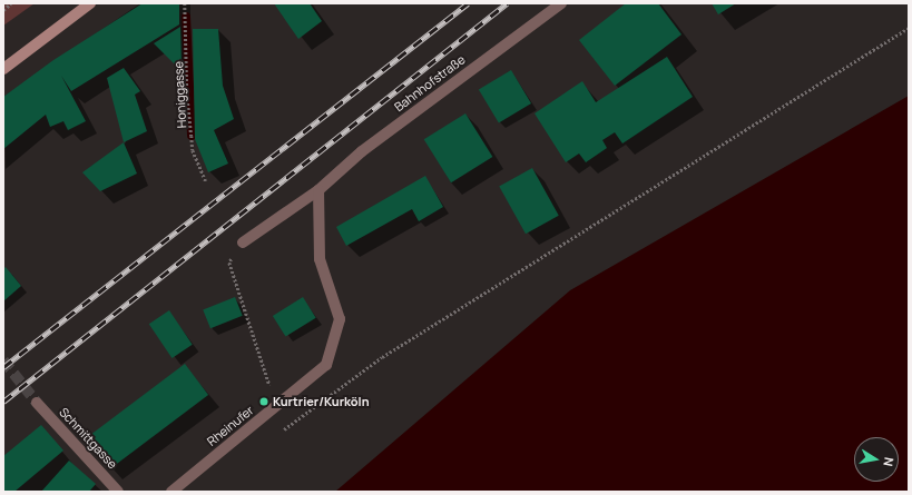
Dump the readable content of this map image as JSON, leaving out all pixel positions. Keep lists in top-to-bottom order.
{
  "streets": {
    "street": ["Bahnhofstraße", "Rheinufer", "Schmittgasse"],
    "path": ["Honiggasse"]
  },
  "crossings": [
    ["Bahnhofstraße", "Rheinufer"]
  ],
  "places": ["Kurtrier/Kurköln"],
  "north": "right"
}
